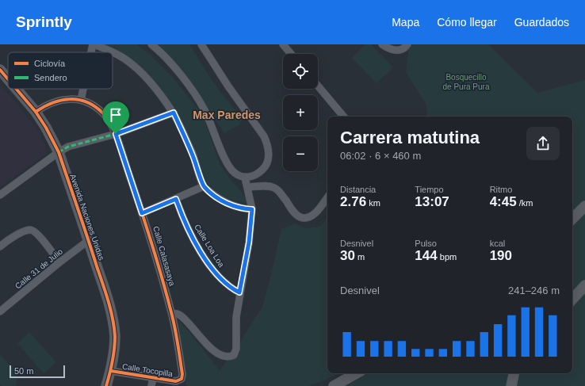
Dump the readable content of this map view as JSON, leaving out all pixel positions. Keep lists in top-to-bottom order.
{
  "streets": {
    "street": [
      "Avenida Naciones Unidas",
      "Calle Loa Loa",
      "Calle Calasasaya",
      "Calle 31 de Julio",
      "Calle Tocopilla"
    ]
  },
  "crossings": [
    ["Avenida Naciones Unidas", "Calle Calasasaya"],
    ["Avenida Naciones Unidas", "Calle 31 de Julio"],
    ["Avenida Naciones Unidas", "Calle Tocopilla"],
    ["Calle Calasasaya", "Calle Tocopilla"]
  ],
  "districts": ["Max Paredes"],
  "parks": ["Bosquecillo de Pura Pura"],
  "legend": ["Ciclovía", "Sendero"],
  "scale_bar": "50 m",
  "page": {
    "header": "Sprintly",
    "nav": ["Mapa", "Cómo llegar", "Guardados"],
    "map_buttons": ["+", "−"],
    "heading": ["Carrera matutina", "06:02 · 6 × 460 m"],
    "stats": [
      ["Distancia", "2.76 km"],
      ["Tiempo", "13:07"],
      ["Ritmo", "4:45 /km"],
      ["Desnivel", "30 m"],
      ["Pulso", "144 bpm"],
      ["kcal", "190"]
    ],
    "chart": ["Desnivel", "241–246 m"],
    "scale": "50 m"
  }
}
